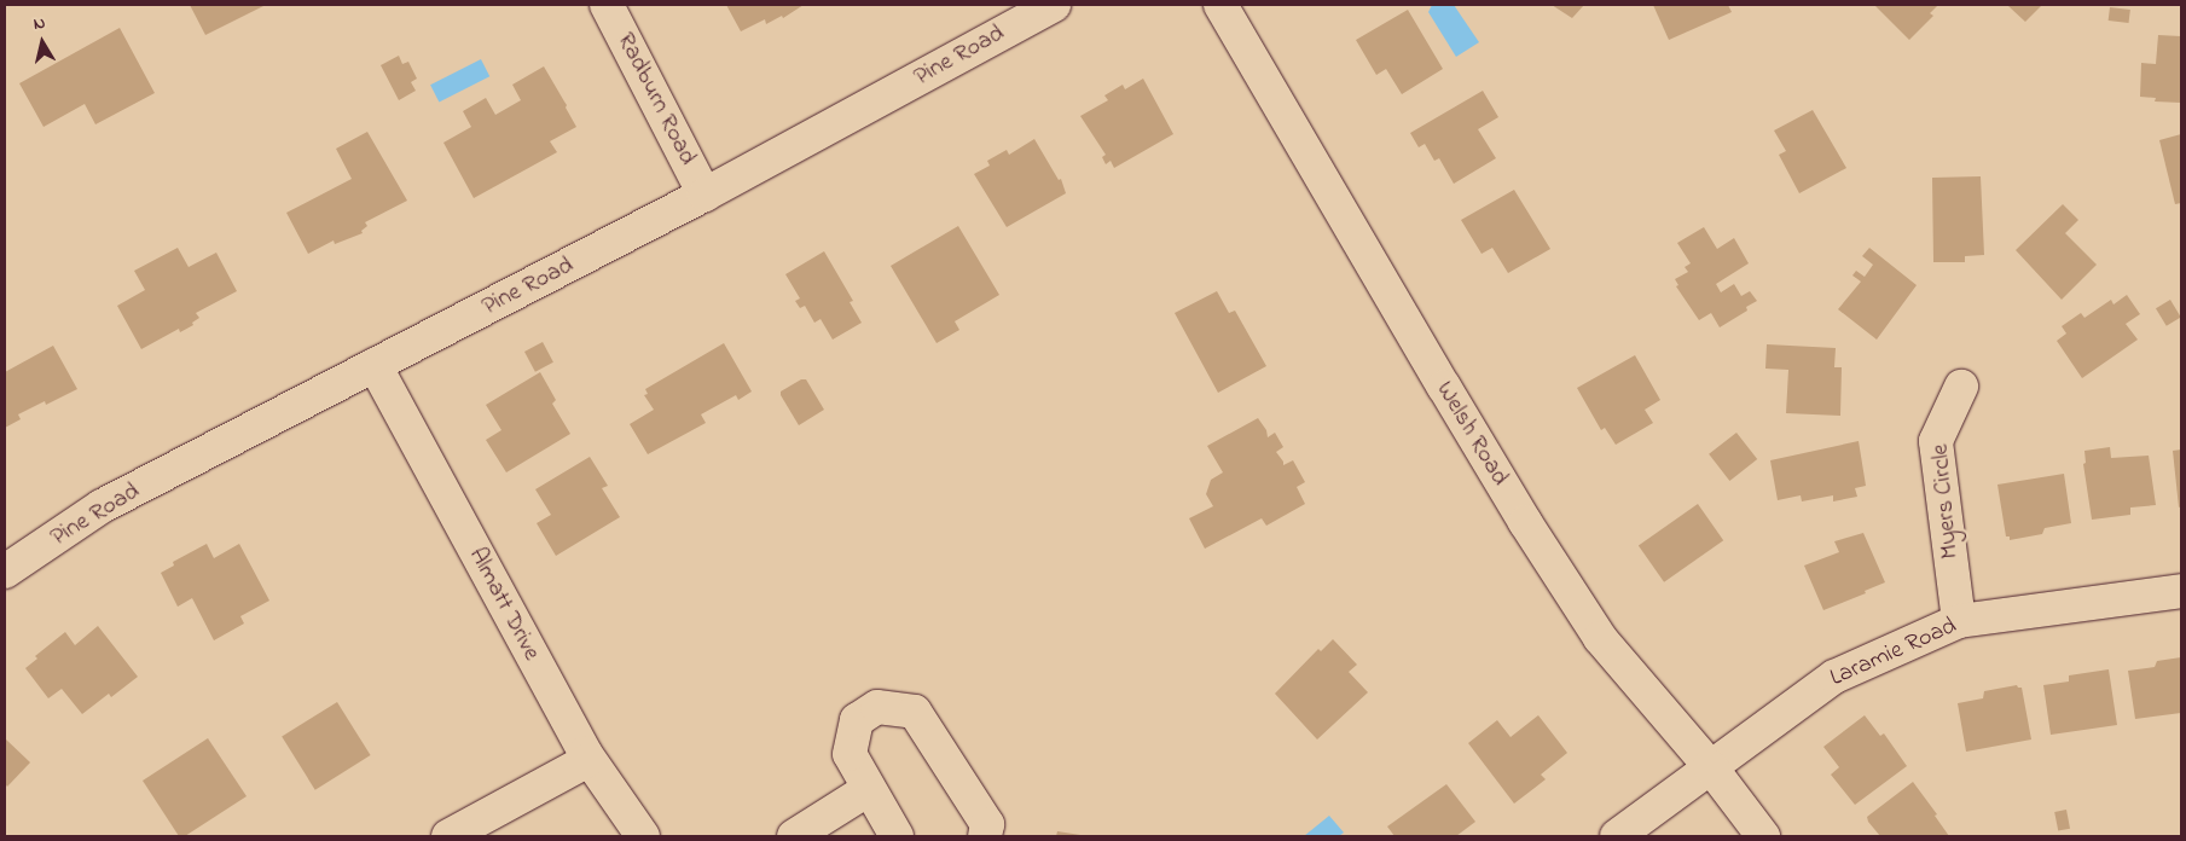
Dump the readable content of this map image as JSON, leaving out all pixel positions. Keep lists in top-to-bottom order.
{
  "streets": {
    "street": [
      "Pine Road",
      "Radburn Road",
      "Welsh Road",
      "Myers Circle",
      "Almatt Drive",
      "Laramie Road"
    ]
  },
  "crossings": [
    ["Pine Road", "Radburn Road"],
    ["Pine Road", "Almatt Drive"],
    ["Welsh Road", "Laramie Road"],
    ["Myers Circle", "Laramie Road"]
  ],
  "north": "top"
}
